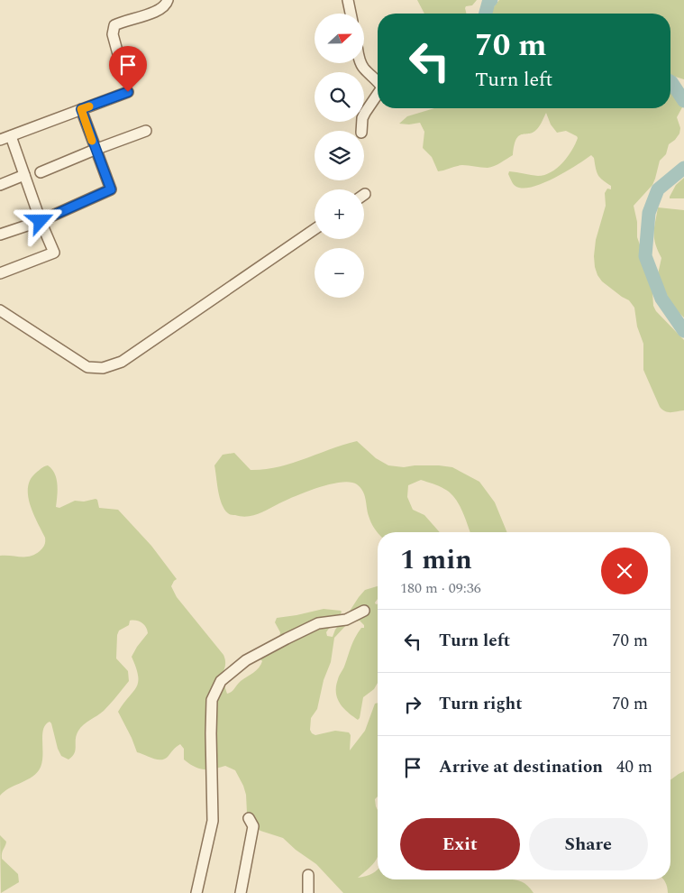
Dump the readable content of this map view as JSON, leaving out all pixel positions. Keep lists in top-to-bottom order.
{
  "north": "right",
  "page": {
    "map_buttons": ["+", "−"],
    "turn": ["70 m", "Turn left"],
    "heading": ["1 min", "180 m · 09:36"],
    "list": [
      {
        "name": "Turn left",
        "value": "70 m"
      },
      {
        "name": "Turn right",
        "value": "70 m"
      },
      {
        "name": "Arrive at destination",
        "value": "40 m"
      }
    ],
    "buttons": ["Exit", "Share"]
  }
}
